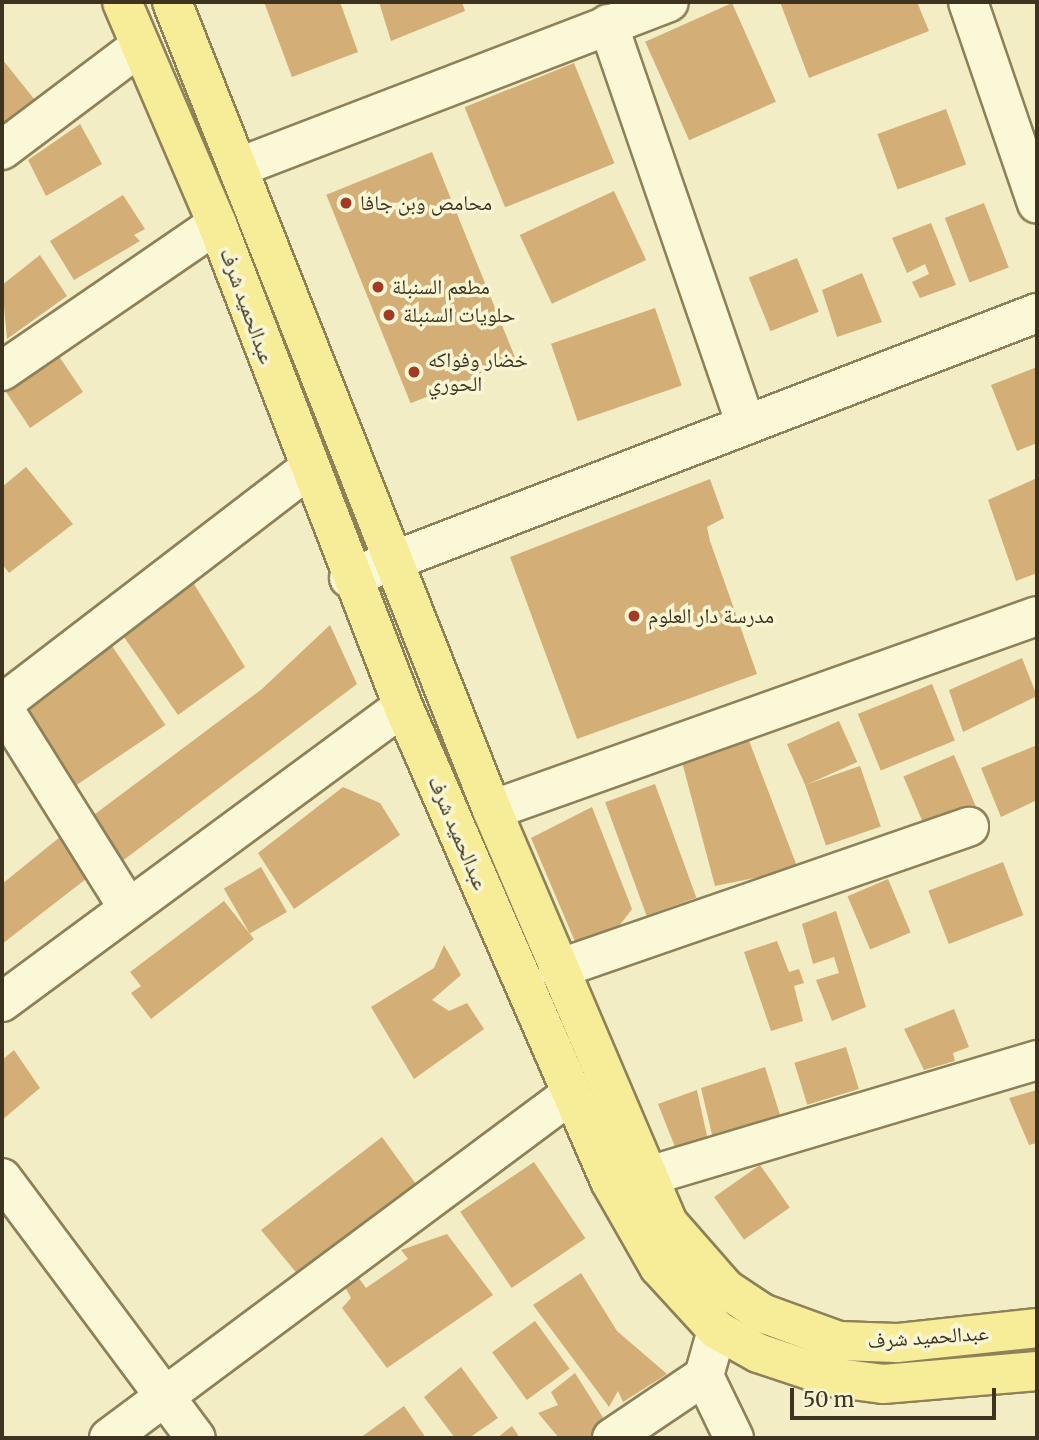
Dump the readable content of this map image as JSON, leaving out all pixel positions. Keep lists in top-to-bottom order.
{
  "streets": {
    "main road": ["عبدالحميد شرف"]
  },
  "places": [
    "محامص وبن جافا",
    "مطعم السنبلة",
    "حلويات السنبلة",
    "خضار وفواكه الحوري",
    "مدرسة دار العلوم"
  ],
  "scale_bar": "50 m"
}
